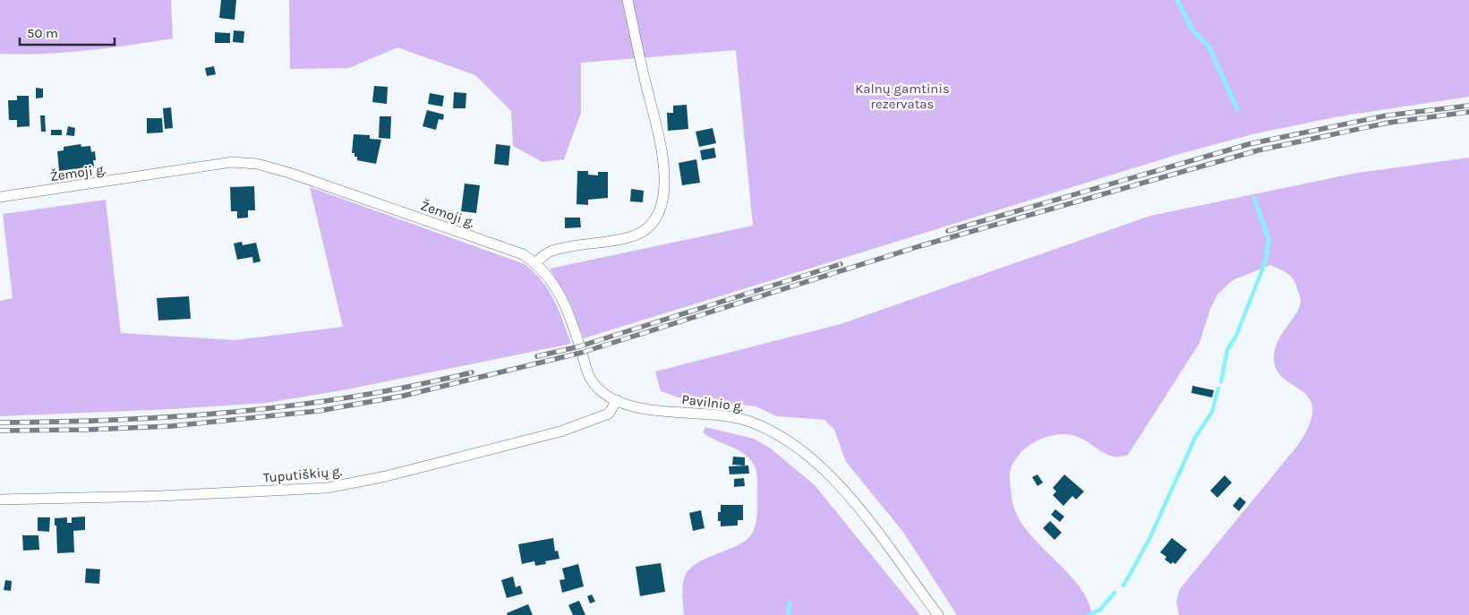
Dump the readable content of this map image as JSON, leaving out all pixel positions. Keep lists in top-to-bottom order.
{
  "streets": {
    "street": ["Žemoji g.", "Pavilnio g.", "Tuputiškių g."]
  },
  "crossings": [
    ["Žemoji g.", "Pavilnio g."],
    ["Pavilnio g.", "Tuputiškių g."]
  ],
  "parks": ["Kalnų gamtinis rezervatas"],
  "scale_bar": "50 m"
}
